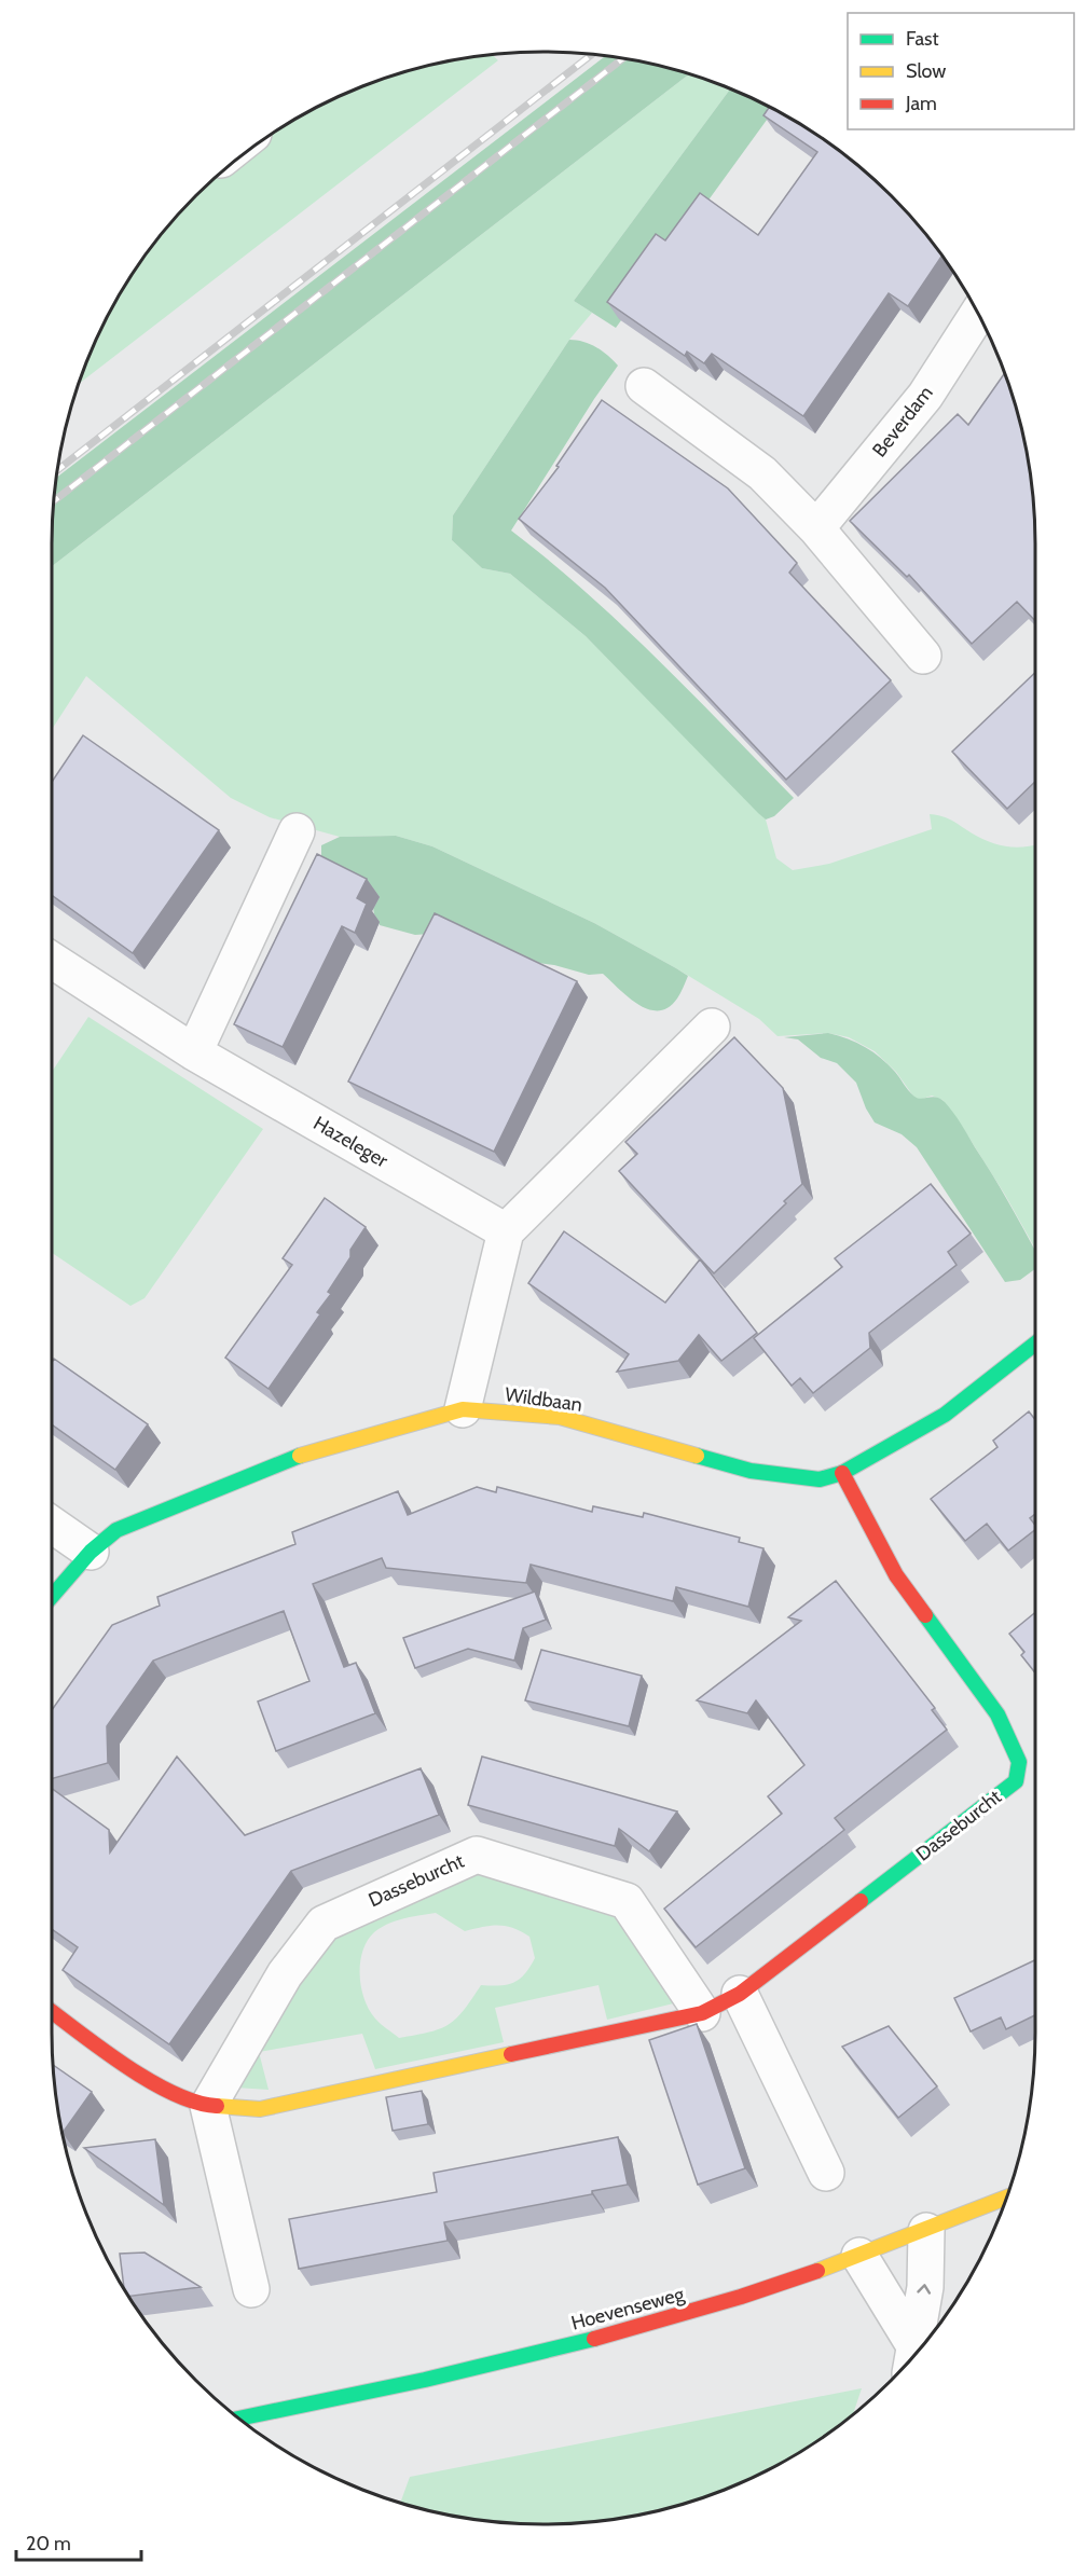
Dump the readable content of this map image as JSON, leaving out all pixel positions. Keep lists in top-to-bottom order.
{
  "streets": {
    "street": [
      "Beverdam",
      "Hazeleger",
      "Wildbaan",
      "Dasseburcht",
      "Hoevenseweg"
    ]
  },
  "crossings": [
    ["Wildbaan", "Dasseburcht"]
  ],
  "legend": ["Fast", "Slow", "Jam"],
  "scale_bar": "20 m"
}
